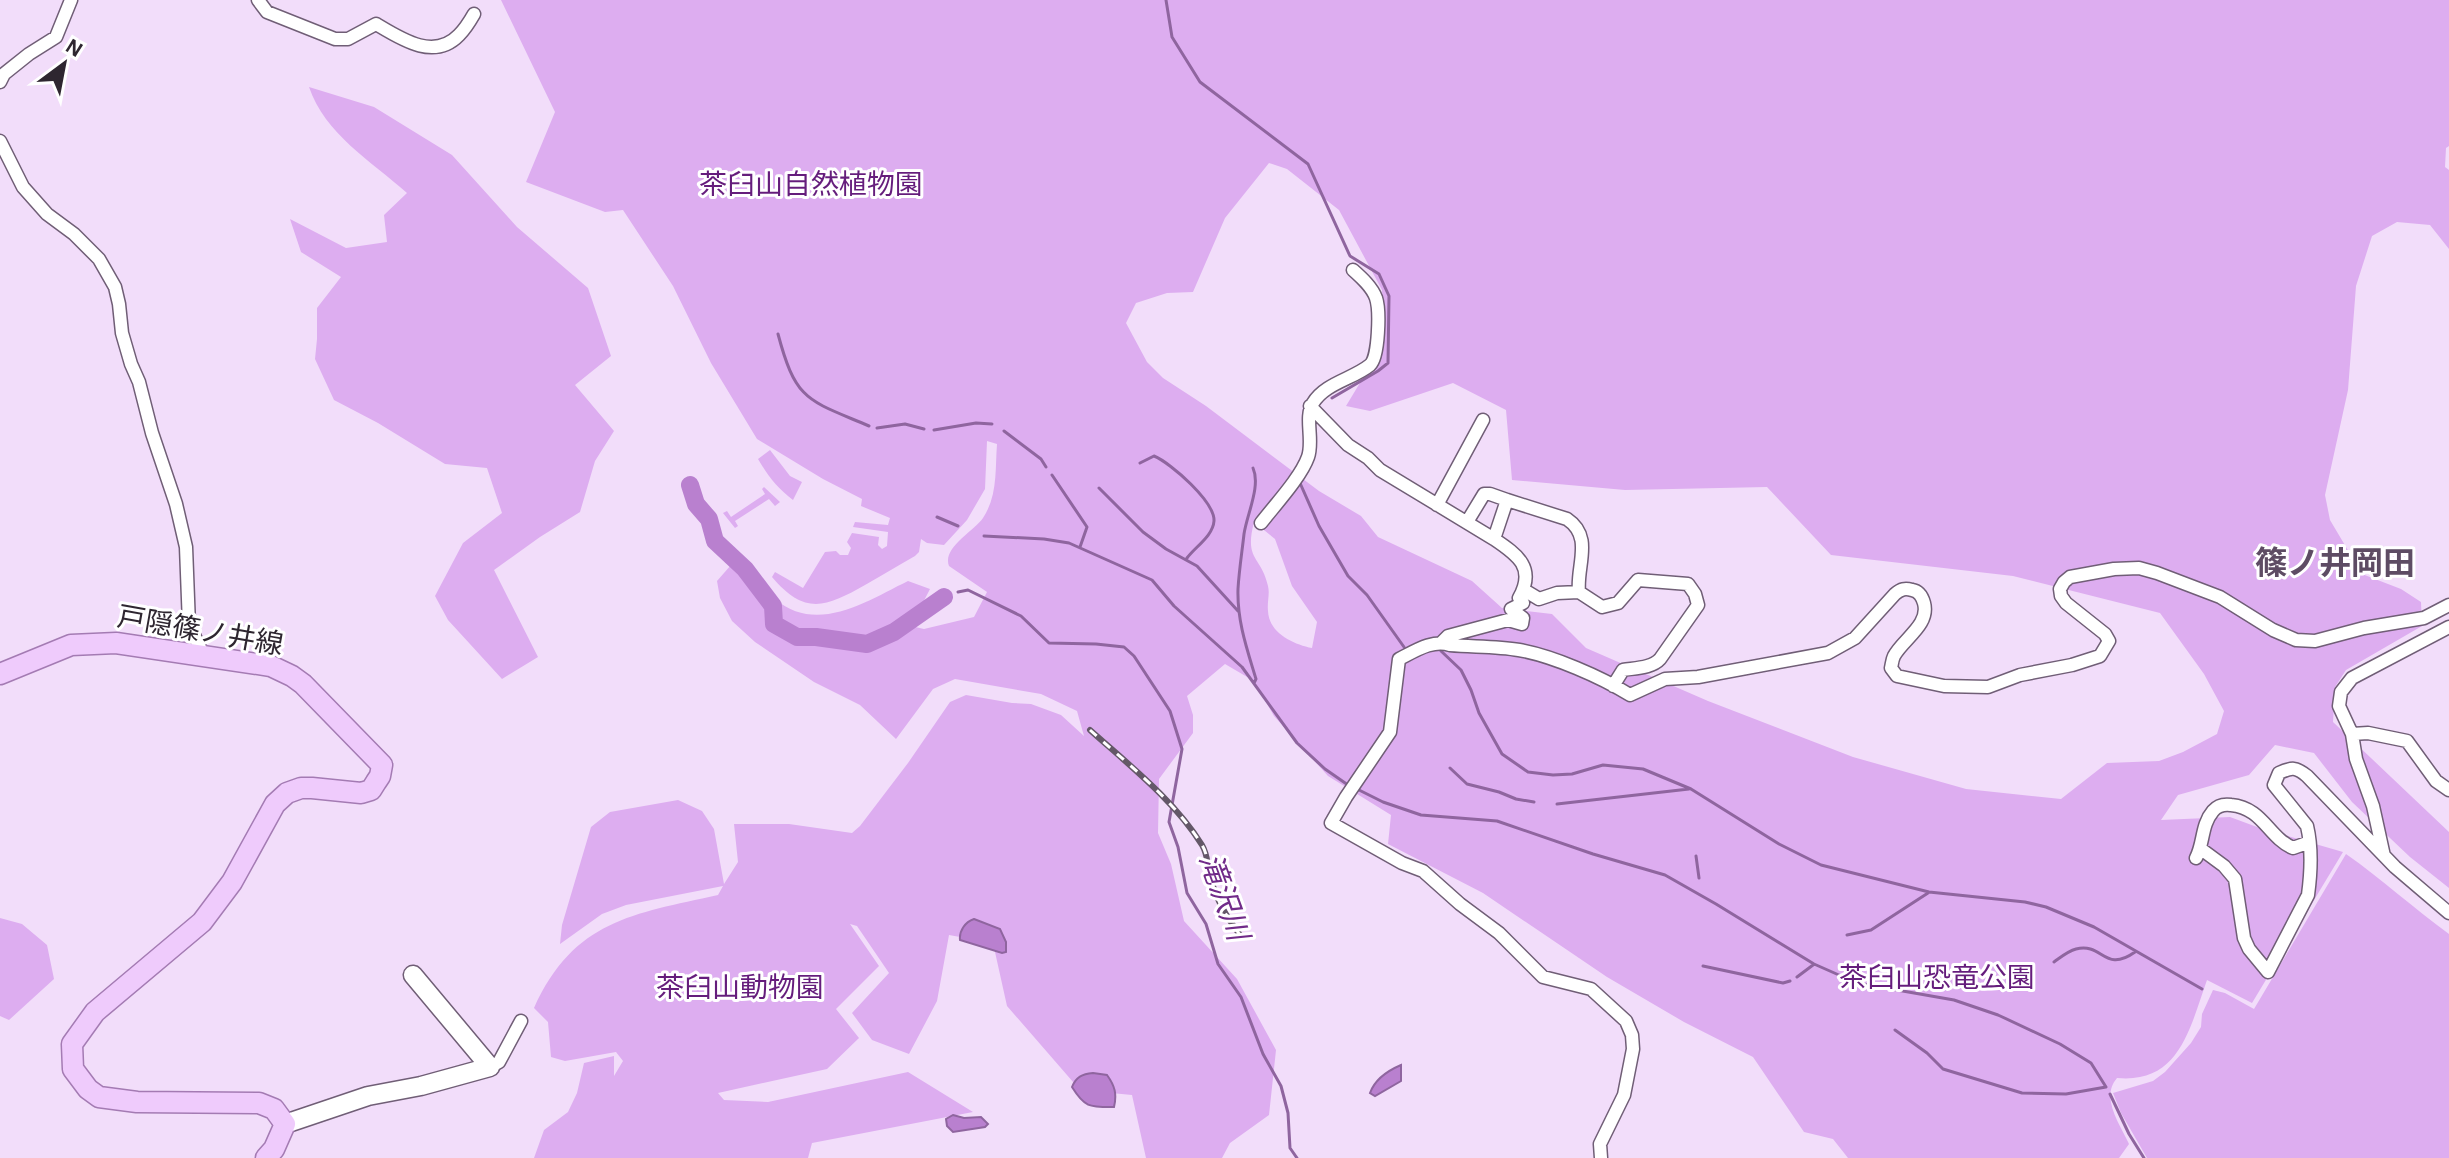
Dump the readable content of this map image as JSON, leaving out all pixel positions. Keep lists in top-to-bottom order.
{
  "streets": {
    "main road": ["戸隠篠ノ井線"]
  },
  "districts": ["篠ノ井岡田"],
  "water": ["滝沢川"],
  "parks": ["茶臼山自然植物園", "茶臼山恐竜公園", "茶臼山動物園"],
  "north": "top right"
}
